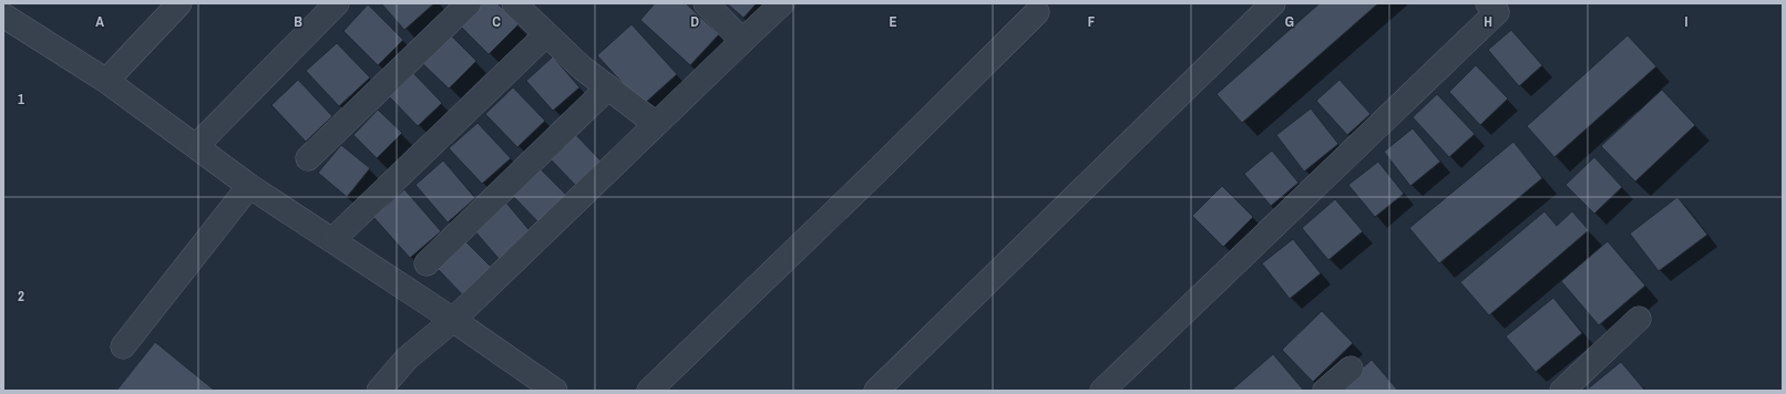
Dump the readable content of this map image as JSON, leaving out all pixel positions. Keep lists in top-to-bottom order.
{
  "grid": {
    "columns": [
      "A",
      "B",
      "C",
      "D",
      "E",
      "F",
      "G",
      "H",
      "I"
    ],
    "rows": ["1", "2"]
  }
}
